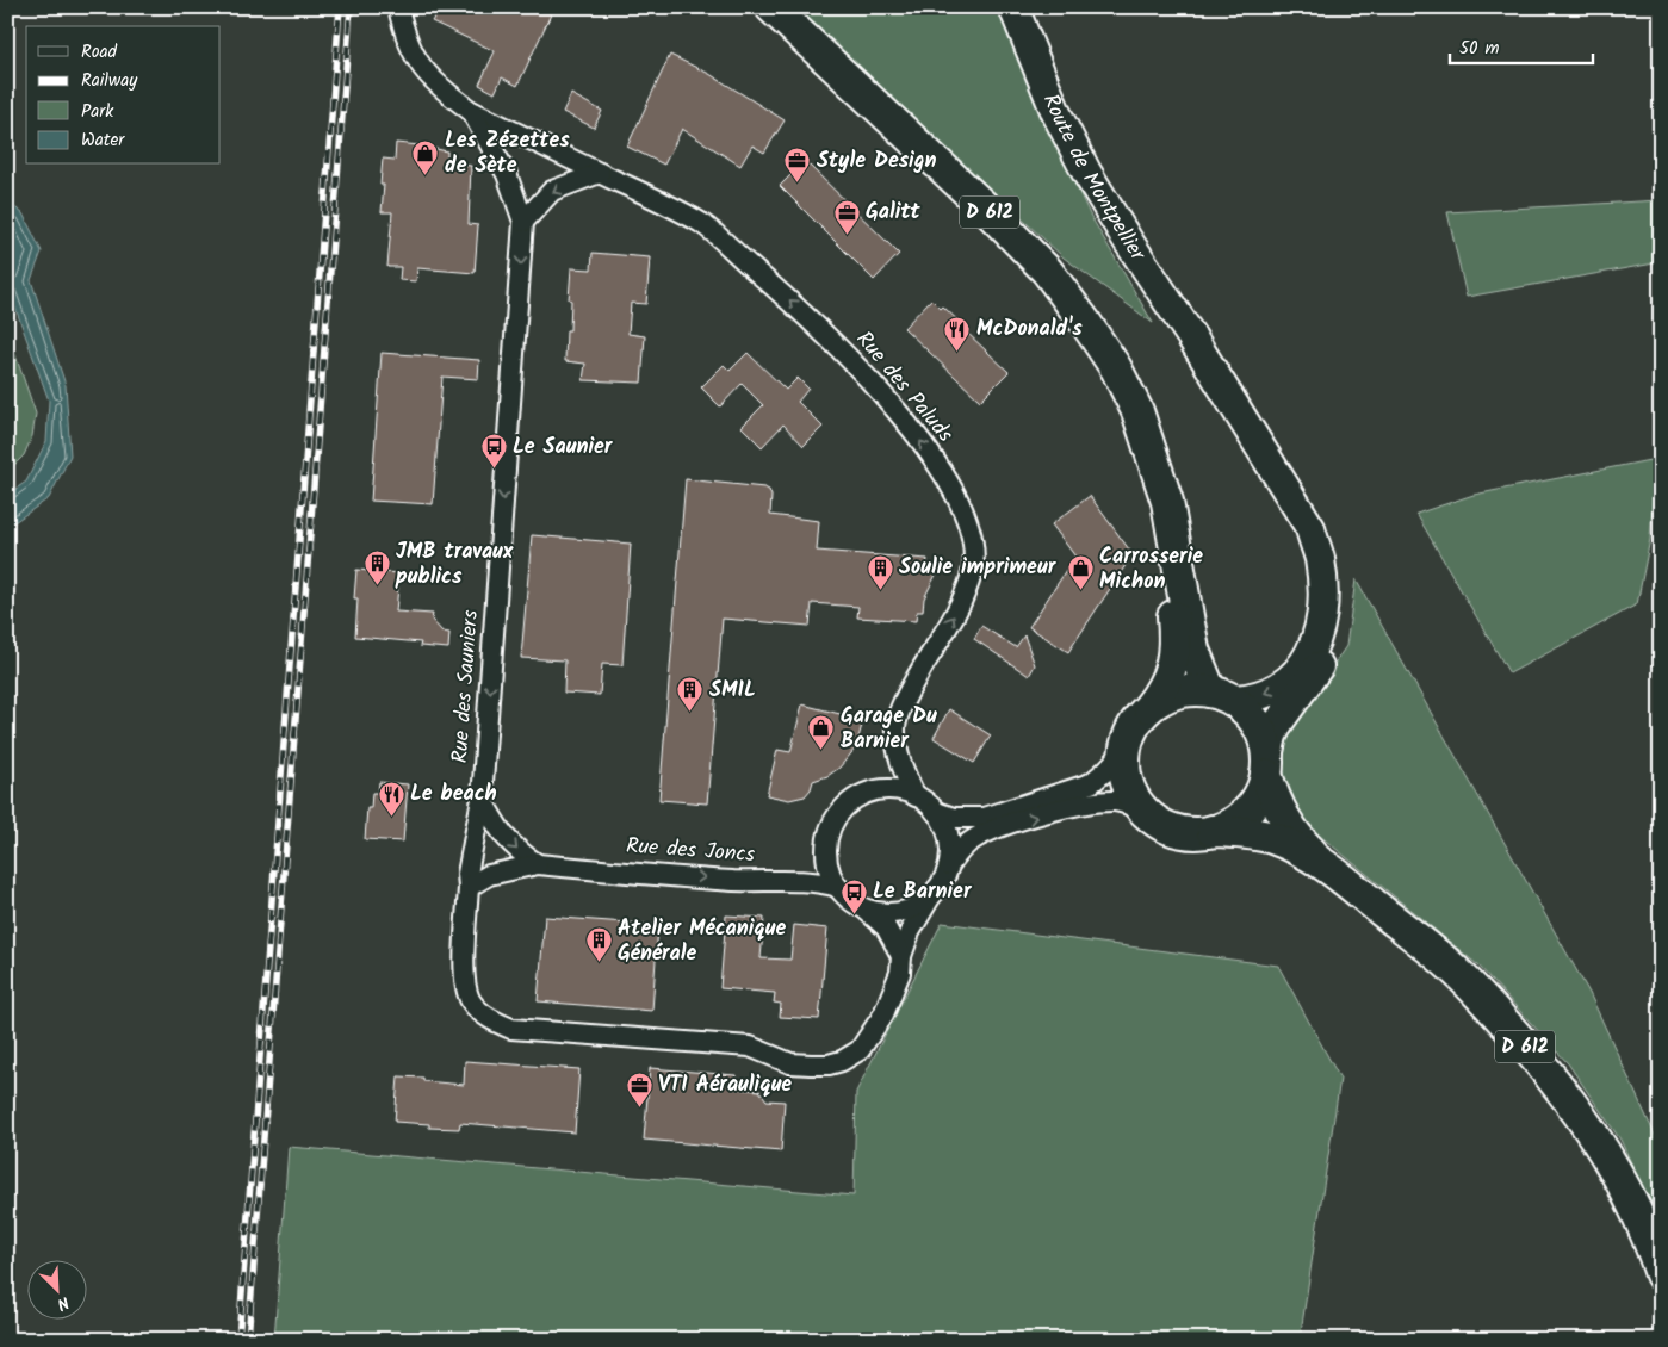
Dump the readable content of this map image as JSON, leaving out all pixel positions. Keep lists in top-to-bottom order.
{
  "streets": {
    "main road": ["Route de Montpellier", "D 612"],
    "street": ["Rue des Paluds", "Rue des Sauniers", "Rue des Joncs"]
  },
  "crossings": [
    ["Rue des Paluds", "Rue des Sauniers"],
    ["Rue des Paluds", "Rue des Joncs"],
    ["Rue des Sauniers", "Rue des Joncs"]
  ],
  "one_way": ["Rue des Paluds", "Rue des Sauniers", "Rue des Joncs"],
  "places": {
    "shop": ["Les Zézettes de Sète", "Carrosserie Michon", "Garage Du Barnier"],
    "office": ["Style Design", "Galitt", "VTI Aéraulique"],
    "restaurant": ["McDonald's", "Le beach"],
    "bus stop": ["Le Saunier", "Le Barnier"],
    "building": [
      "JMB travaux publics",
      "Soulie imprimeur",
      "SMIL",
      "Atelier Mécanique Générale"
    ]
  },
  "legend": [
    "Road",
    "Railway",
    "Park",
    "Water"
  ],
  "scale_bar": "50 m",
  "north": "bottom right"
}
